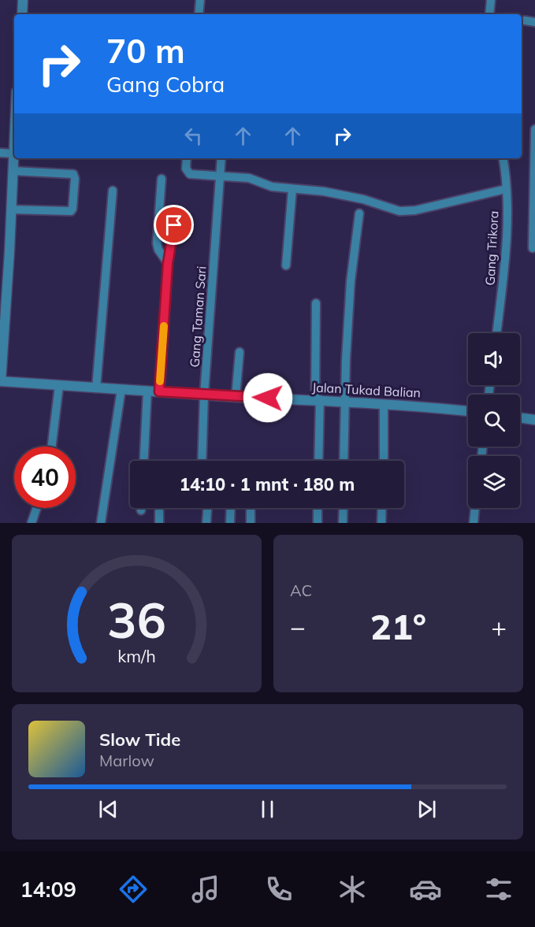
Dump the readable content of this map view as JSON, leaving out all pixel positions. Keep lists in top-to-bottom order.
{
  "streets": {
    "street": ["Gang Trikora", "Gang Taman Sari", "Jalan Tukad Balian"]
  },
  "crossings": [
    ["Gang Taman Sari", "Jalan Tukad Balian"]
  ],
  "page": {
    "turn": ["70 m", "Gang Cobra"],
    "limit": "40",
    "trip": "14:10 · 1 mnt · 180 m",
    "tile": "AC",
    "heat": ["−", "21°", "+"],
    "song": ["Slow Tide", "Marlow"],
    "tabs": "14:09",
    "gauge": ["36", "km/h"]
  }
}
